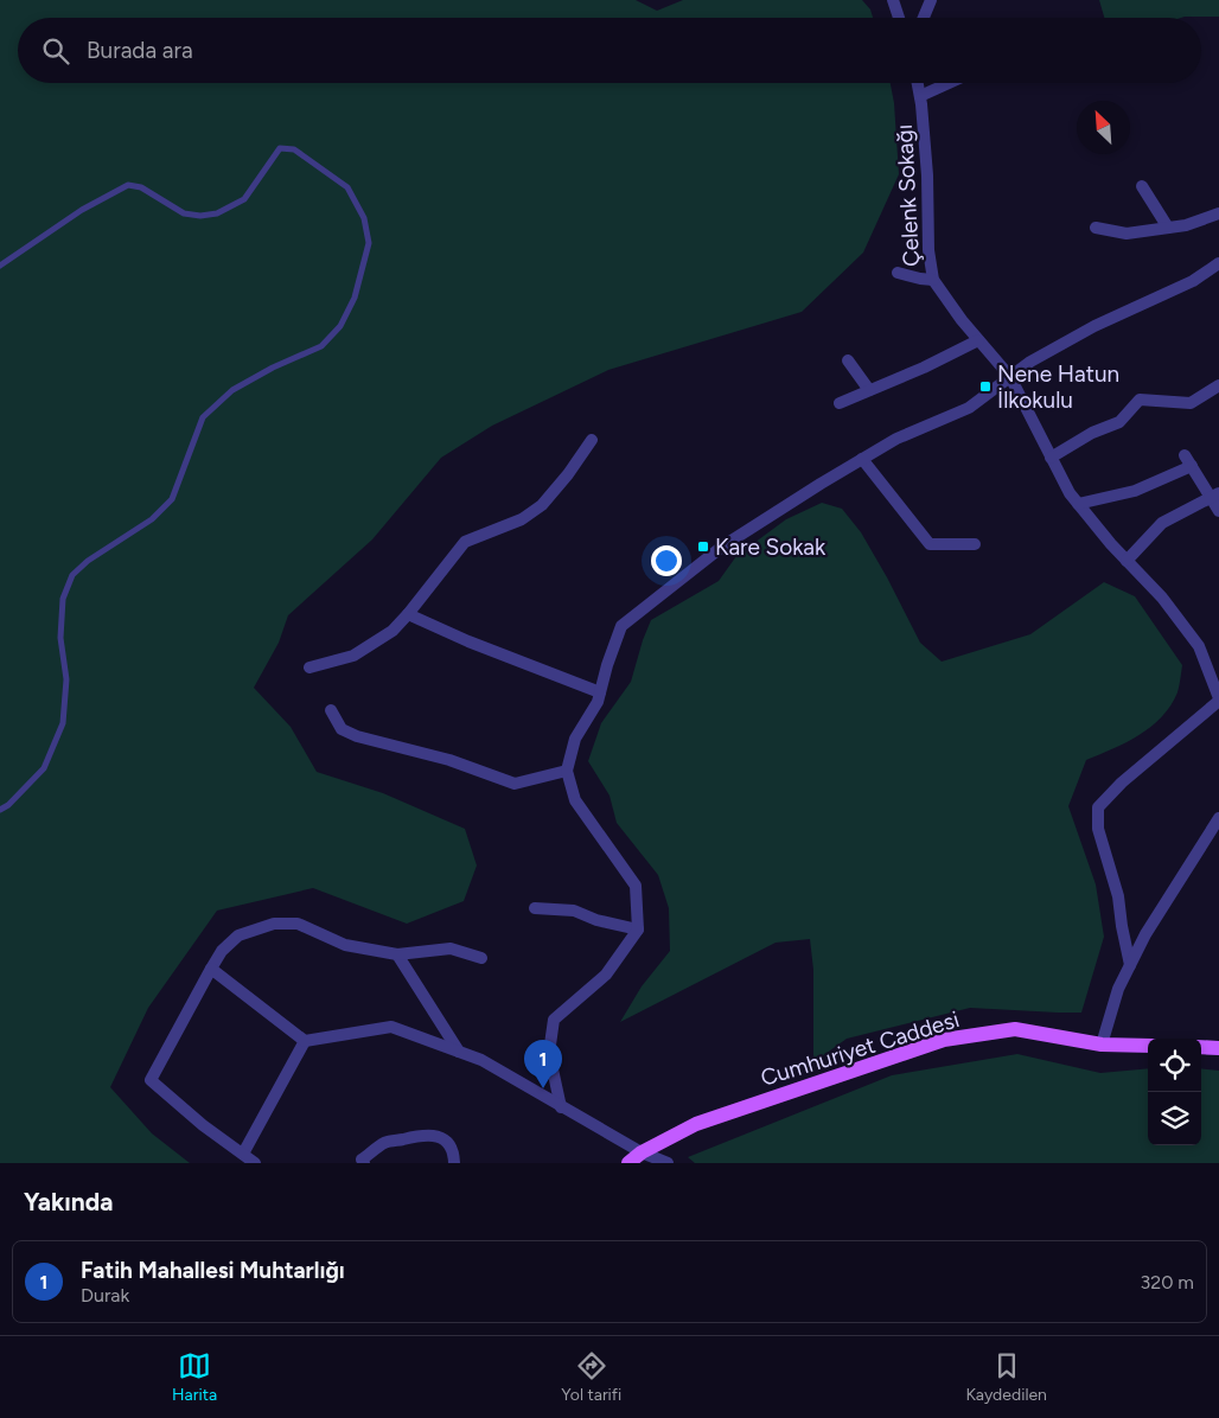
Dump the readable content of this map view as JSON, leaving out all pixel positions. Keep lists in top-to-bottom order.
{
  "streets": {
    "main road": ["Cumhuriyet Caddesi"],
    "street": ["Çelenk Sokağı"]
  },
  "places": {
    "transit": ["Nene Hatun İlkokulu", "Kare Sokak"]
  },
  "north": "top left",
  "page": {
    "search": "Burada ara",
    "pins": "1",
    "heading": "Yakında",
    "list": [
      {
        "mark": "1",
        "name": "Fatih Mahallesi Muhtarlığı",
        "note": "Durak",
        "value": "320 m"
      }
    ],
    "nav": ["Harita", "Yol tarifi", "Kaydedilen"]
  }
}
